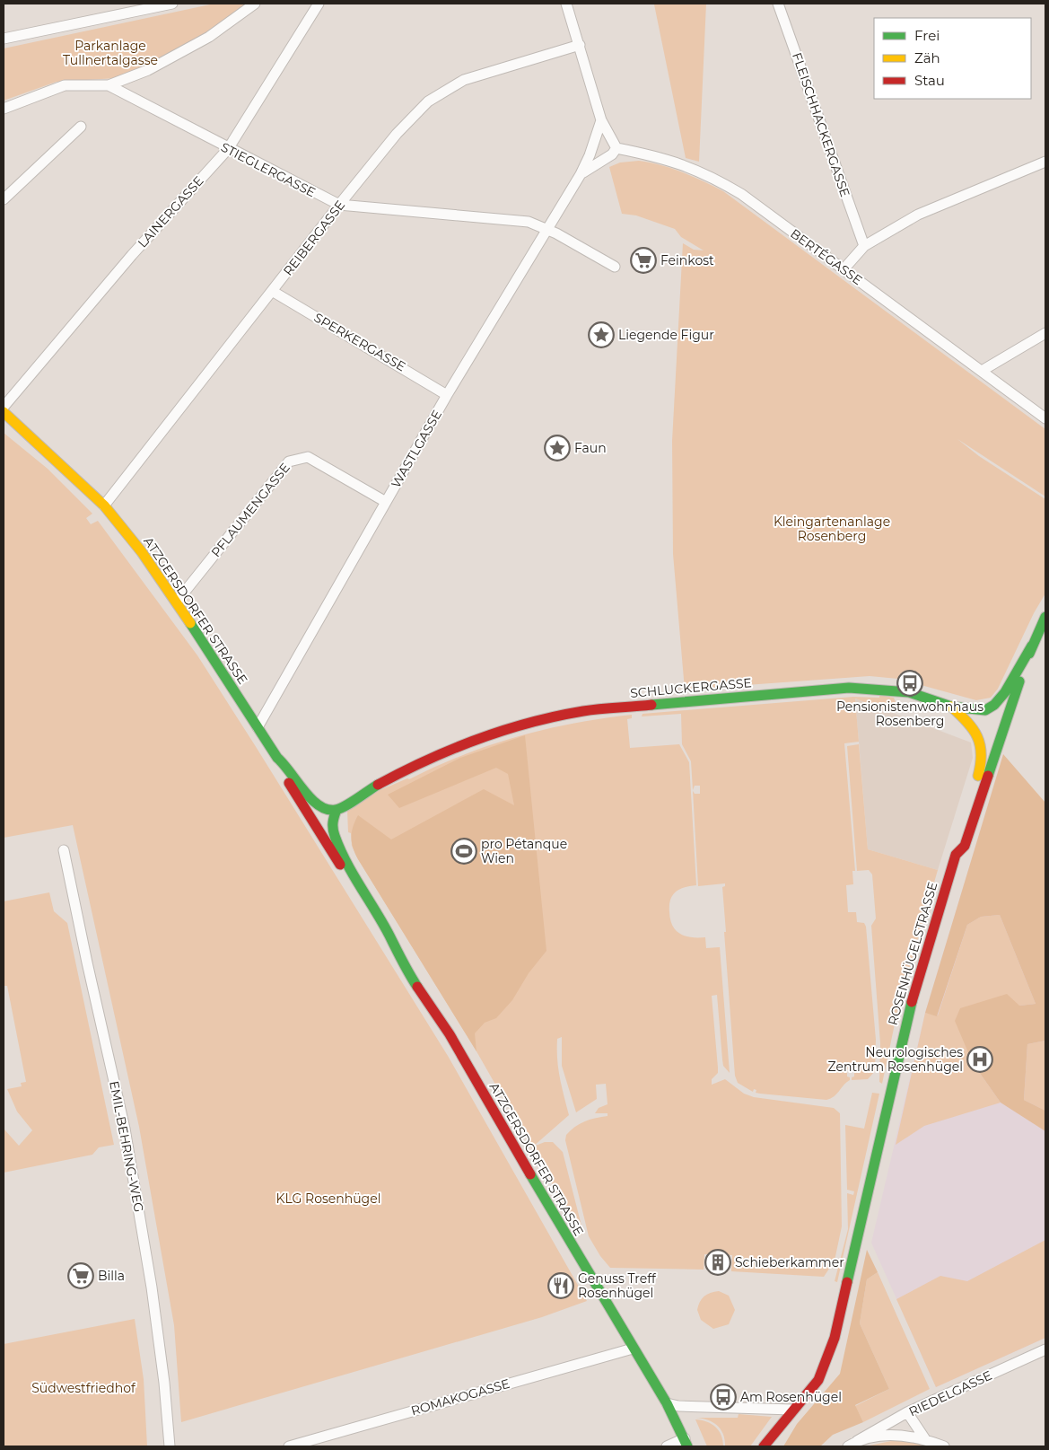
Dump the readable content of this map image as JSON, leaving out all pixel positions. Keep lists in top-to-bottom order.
{
  "streets": {
    "main road": ["ATZGERSDORFER STRASSE", "SCHLUCKERGASSE", "ROSENHÜGELSTRASSE"],
    "street": [
      "FLEISCHHACKERGASSE",
      "STIEGLERGASSE",
      "LAINERGASSE",
      "REIBERGASSE",
      "BERTÉGASSE",
      "SPERKERGASSE",
      "WASTLGASSE",
      "PFLAUMENGASSE",
      "EMIL-BEHRING-WEG",
      "RIEDELGASSE",
      "ROMAKOGASSE"
    ]
  },
  "crossings": [
    ["STIEGLERGASSE", "LAINERGASSE"],
    ["STIEGLERGASSE", "REIBERGASSE"],
    ["STIEGLERGASSE", "WASTLGASSE"],
    ["REIBERGASSE", "SPERKERGASSE"],
    ["REIBERGASSE", "ATZGERSDORFER STRASSE"],
    ["BERTÉGASSE", "WASTLGASSE"],
    ["SPERKERGASSE", "WASTLGASSE"],
    ["WASTLGASSE", "PFLAUMENGASSE"],
    ["WASTLGASSE", "ATZGERSDORFER STRASSE"],
    ["PFLAUMENGASSE", "ATZGERSDORFER STRASSE"],
    ["ATZGERSDORFER STRASSE", "SCHLUCKERGASSE"],
    ["ATZGERSDORFER STRASSE", "ROMAKOGASSE"],
    ["SCHLUCKERGASSE", "ROSENHÜGELSTRASSE"]
  ],
  "parks": [
    "Parkanlage Tullnertalgasse",
    "Kleingartenanlage Rosenberg",
    "KLG Rosenhügel",
    "Südwestfriedhof"
  ],
  "places": {
    "supermarket": ["Feinkost", "Billa"],
    "place": ["Liegende Figur", "Faun"],
    "bus stop": ["Pensionistenwohnhaus Rosenberg", "Am Rosenhügel"],
    "sports": ["pro Pétanque Wien"],
    "hospital": ["Neurologisches Zentrum Rosenhügel"],
    "building": ["Schieberkammer"],
    "restaurant": ["Genuss Treff Rosenhügel"]
  },
  "legend": ["Frei", "Zäh", "Stau"]
}
